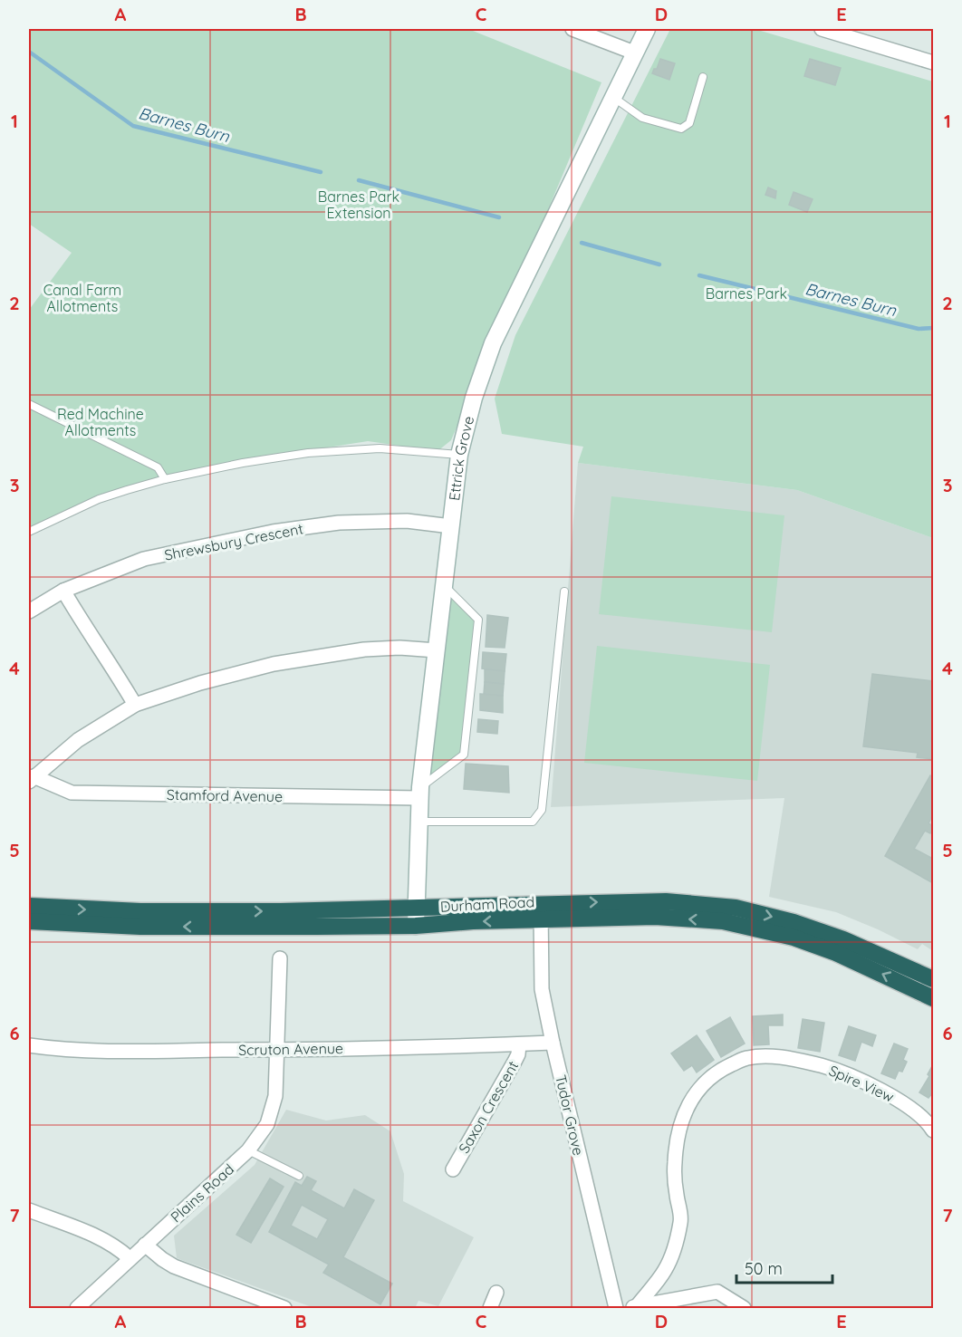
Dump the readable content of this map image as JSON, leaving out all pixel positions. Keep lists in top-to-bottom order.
{
  "streets": {
    "highway": ["Durham Road"],
    "street": [
      "Ettrick Grove",
      "Shrewsbury Crescent",
      "Stamford Avenue",
      "Scruton Avenue",
      "Spire View",
      "Saxon Crescent",
      "Tudor Grove",
      "Plains Road"
    ]
  },
  "crossings": [
    ["Ettrick Grove", "Shrewsbury Crescent"],
    ["Ettrick Grove", "Stamford Avenue"],
    ["Ettrick Grove", "Durham Road"],
    ["Durham Road", "Tudor Grove"],
    ["Scruton Avenue", "Saxon Crescent"],
    ["Scruton Avenue", "Tudor Grove"],
    ["Scruton Avenue", "Plains Road"]
  ],
  "water": ["Barnes Burn"],
  "parks": [
    "Barnes Park Extension",
    "Canal Farm Allotments",
    "Barnes Park",
    "Red Machine Allotments"
  ],
  "scale_bar": "50 m",
  "grid": {
    "columns": [
      "A",
      "B",
      "C",
      "D",
      "E"
    ],
    "rows": [
      "1",
      "2",
      "3",
      "4",
      "5",
      "6",
      "7"
    ]
  }
}
